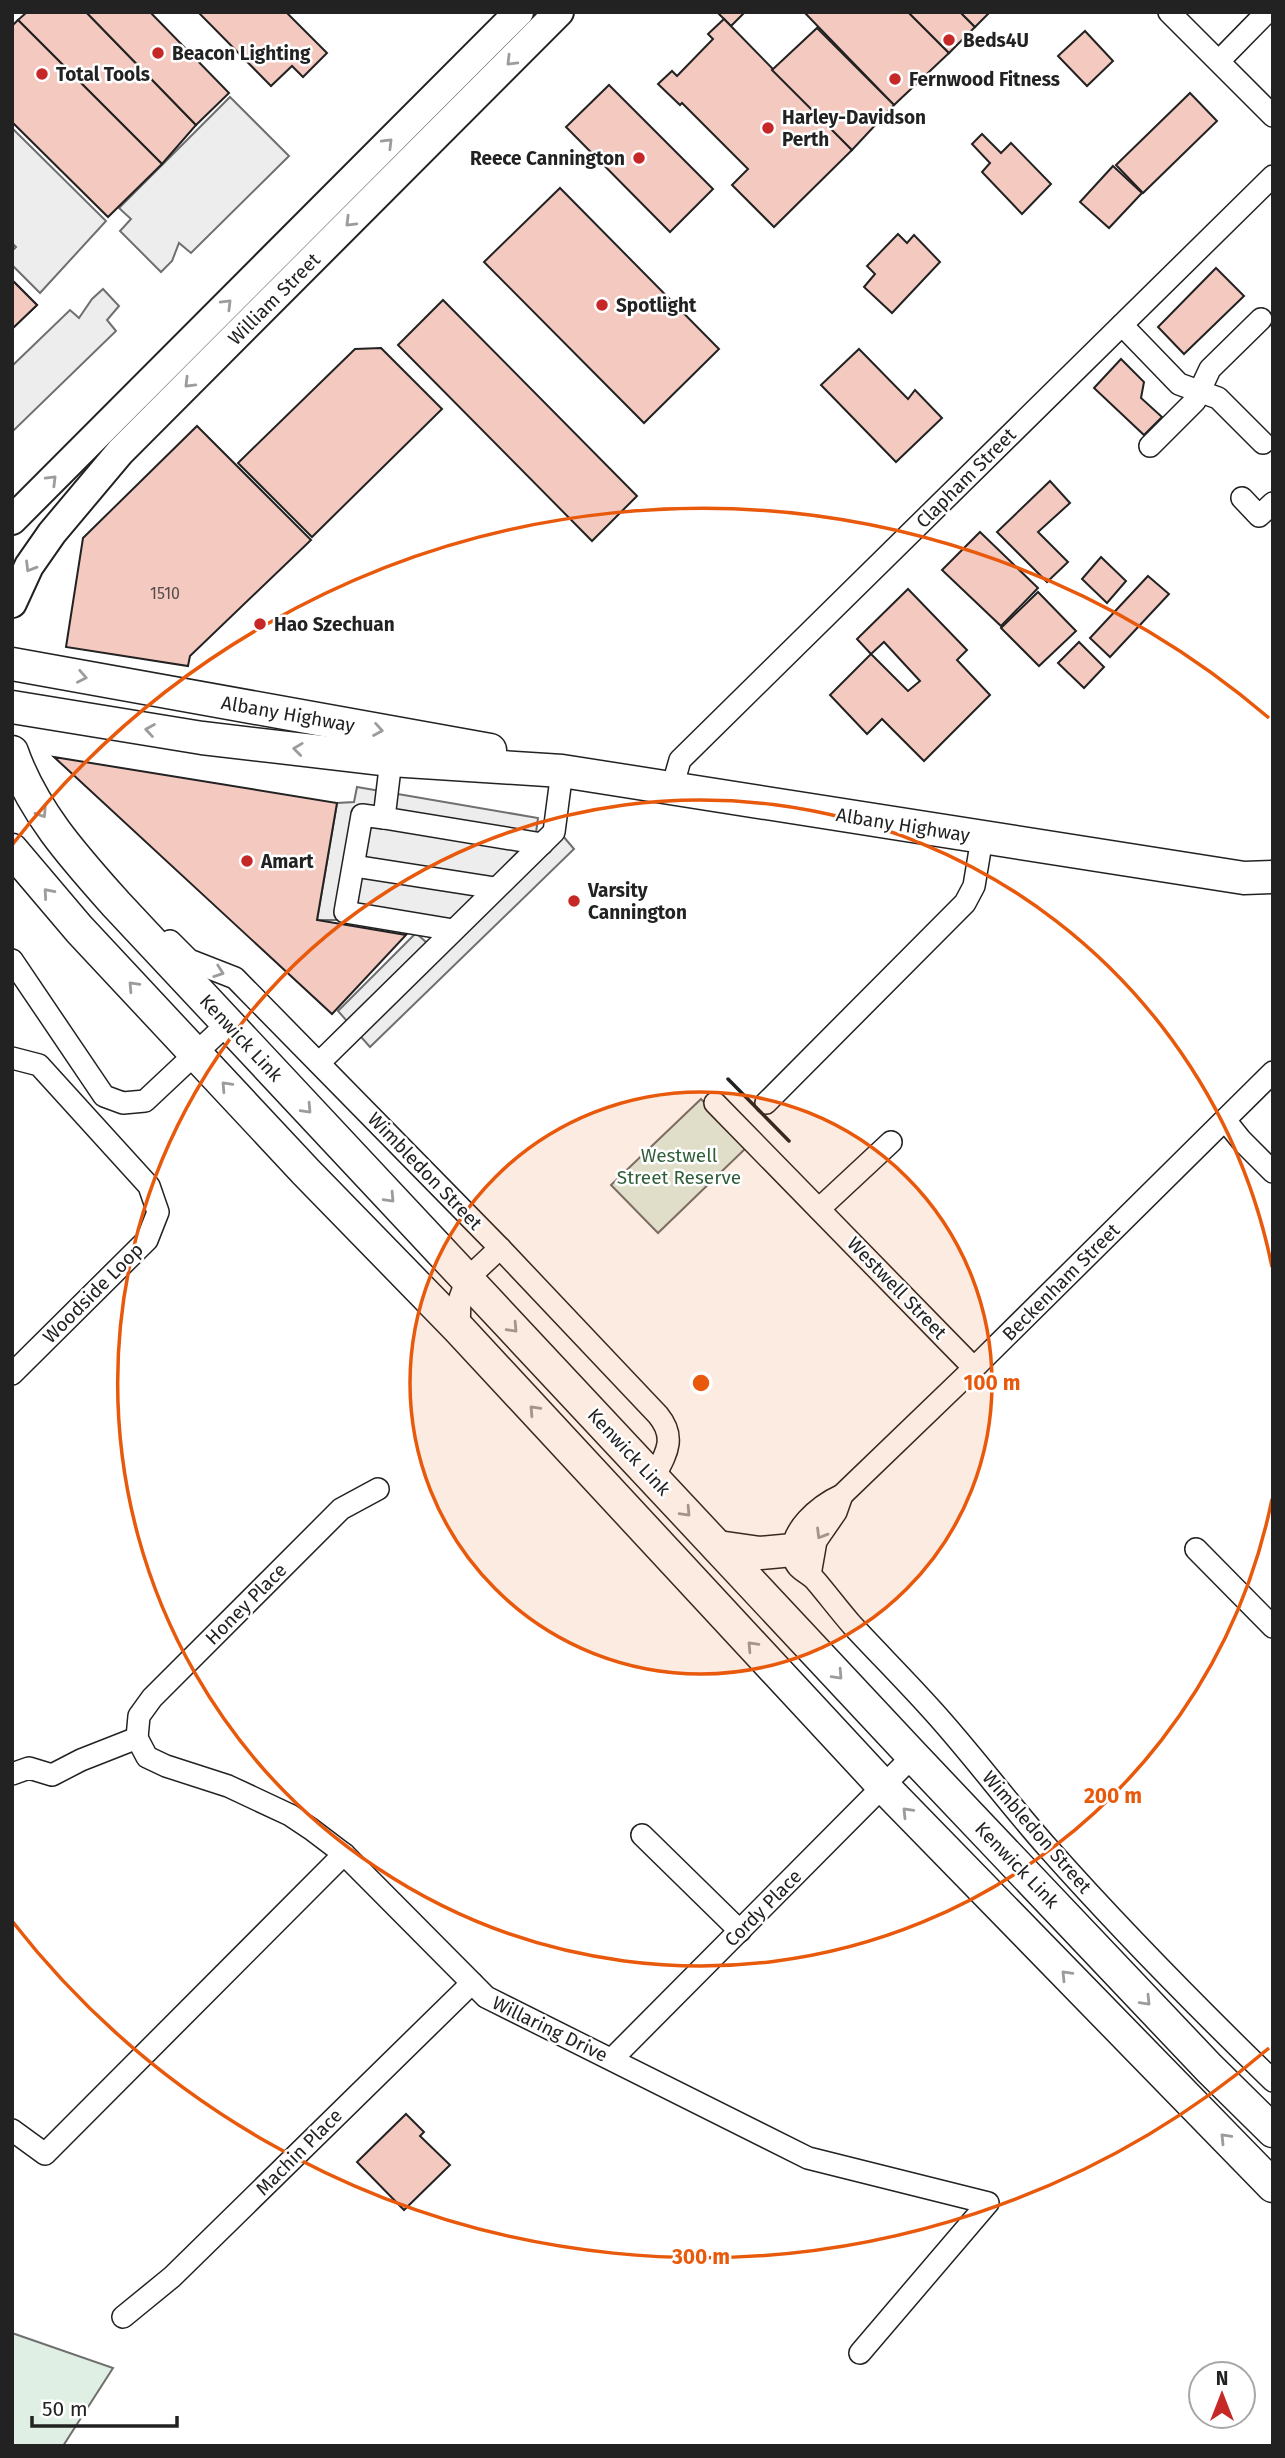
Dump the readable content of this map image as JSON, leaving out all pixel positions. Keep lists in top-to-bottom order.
{
  "streets": {
    "highway": ["Albany Highway", "Kenwick Link"],
    "main road": ["William Street"],
    "street": [
      "Clapham Street",
      "Wimbledon Street",
      "Beckenham Street",
      "Westwell Street",
      "Woodside Loop",
      "Honey Place",
      "Cordy Place",
      "Willaring Drive",
      "Machin Place"
    ]
  },
  "crossings": [
    ["Clapham Street", "Albany Highway"],
    ["Kenwick Link", "Wimbledon Street"],
    ["Kenwick Link", "Cordy Place"],
    ["Wimbledon Street", "Beckenham Street"],
    ["Beckenham Street", "Westwell Street"],
    ["Honey Place", "Willaring Drive"],
    ["Cordy Place", "Willaring Drive"],
    ["Willaring Drive", "Machin Place"]
  ],
  "parks": ["Westwell Street Reserve"],
  "places": [
    "Beds4U",
    "Beacon Lighting",
    "Total Tools",
    "Fernwood Fitness",
    "Harley-Davidson Perth",
    "Reece Cannington",
    "Spotlight",
    "Hao Szechuan",
    "Amart",
    "Varsity Cannington"
  ],
  "house_numbers": ["1510"],
  "scale_bar": "50 m",
  "north": "top",
  "rings": ["100 m", "200 m", "300 m"]
}
